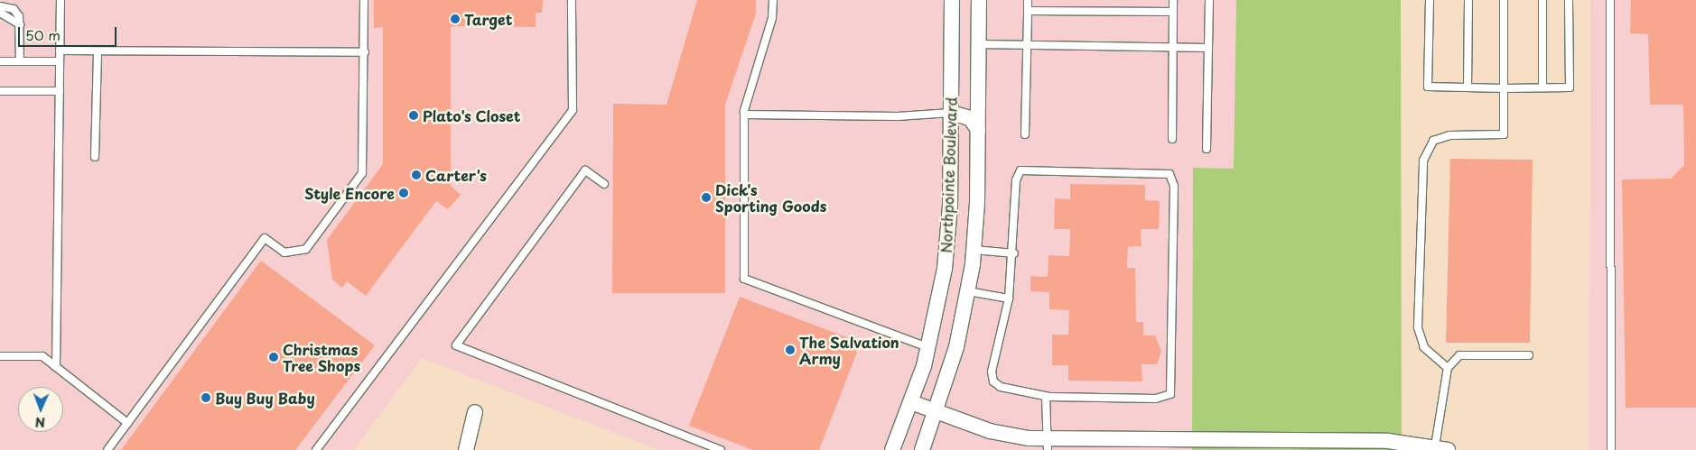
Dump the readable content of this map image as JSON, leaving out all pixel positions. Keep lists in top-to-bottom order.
{
  "streets": {
    "street": ["Northpointe Boulevard"]
  },
  "places": [
    "Target",
    "Plato's Closet",
    "Carter's",
    "Style Encore",
    "Dick's Sporting Goods",
    "The Salvation Army",
    "Christmas Tree Shops",
    "Buy Buy Baby"
  ],
  "scale_bar": "50 m",
  "north": "bottom"
}
